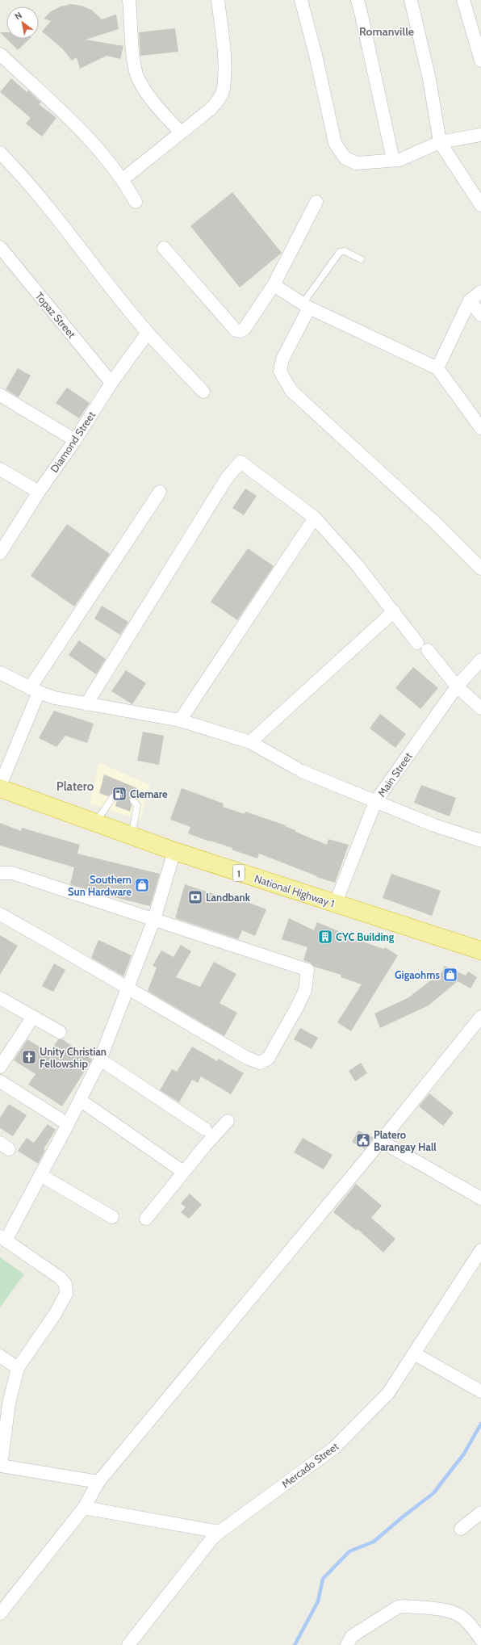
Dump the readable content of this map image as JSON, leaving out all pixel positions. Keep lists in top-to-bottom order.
{
  "streets": {
    "highway": ["1", "National Highway 1"],
    "street": [
      "Topaz Street",
      "Diamond Street",
      "Main Street",
      "Mercado Street"
    ]
  },
  "crossings": [
    ["Topaz Street", "Diamond Street"],
    ["Main Street", "National Highway 1"]
  ],
  "districts": ["Romanville", "Platero"],
  "places": {
    "fuel station": ["Clemare"],
    "shop": ["Southern Sun Hardware", "Gigaohms"],
    "bank": ["Landbank"],
    "building": ["CYC Building"],
    "church": ["Unity Christian Fellowship"],
    "public building": ["Platero Barangay Hall"]
  },
  "north": "top left"
}
